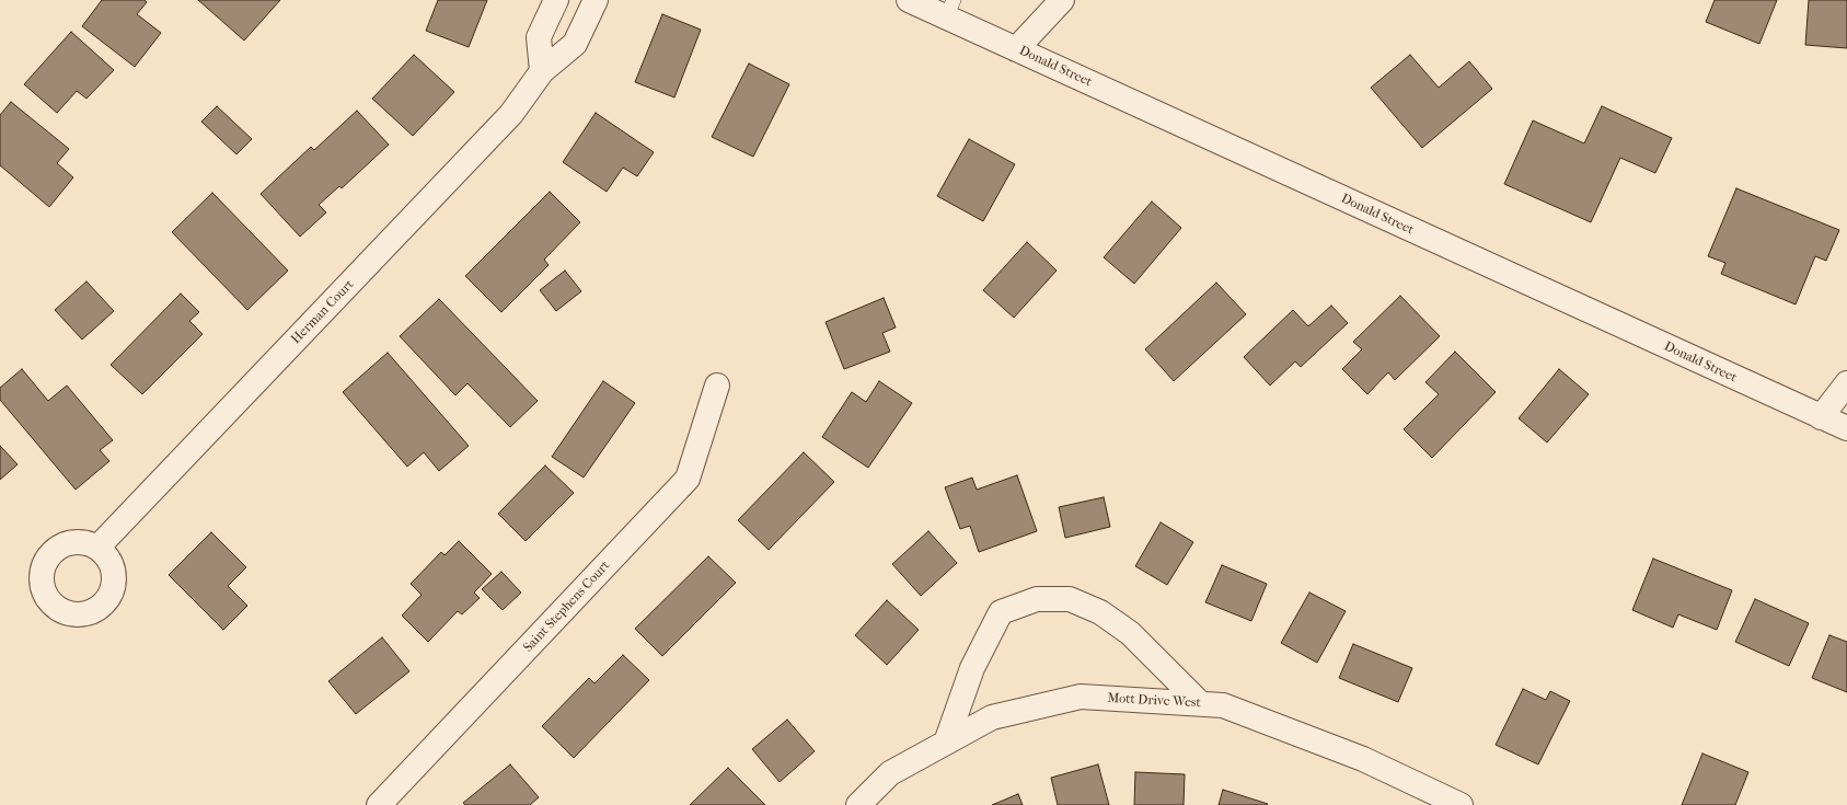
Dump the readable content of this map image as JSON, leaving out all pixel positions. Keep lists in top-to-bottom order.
{
  "streets": {
    "street": [
      "Donald Street",
      "Herman Court",
      "Saint Stephens Court",
      "Mott Drive West"
    ]
  }
}
